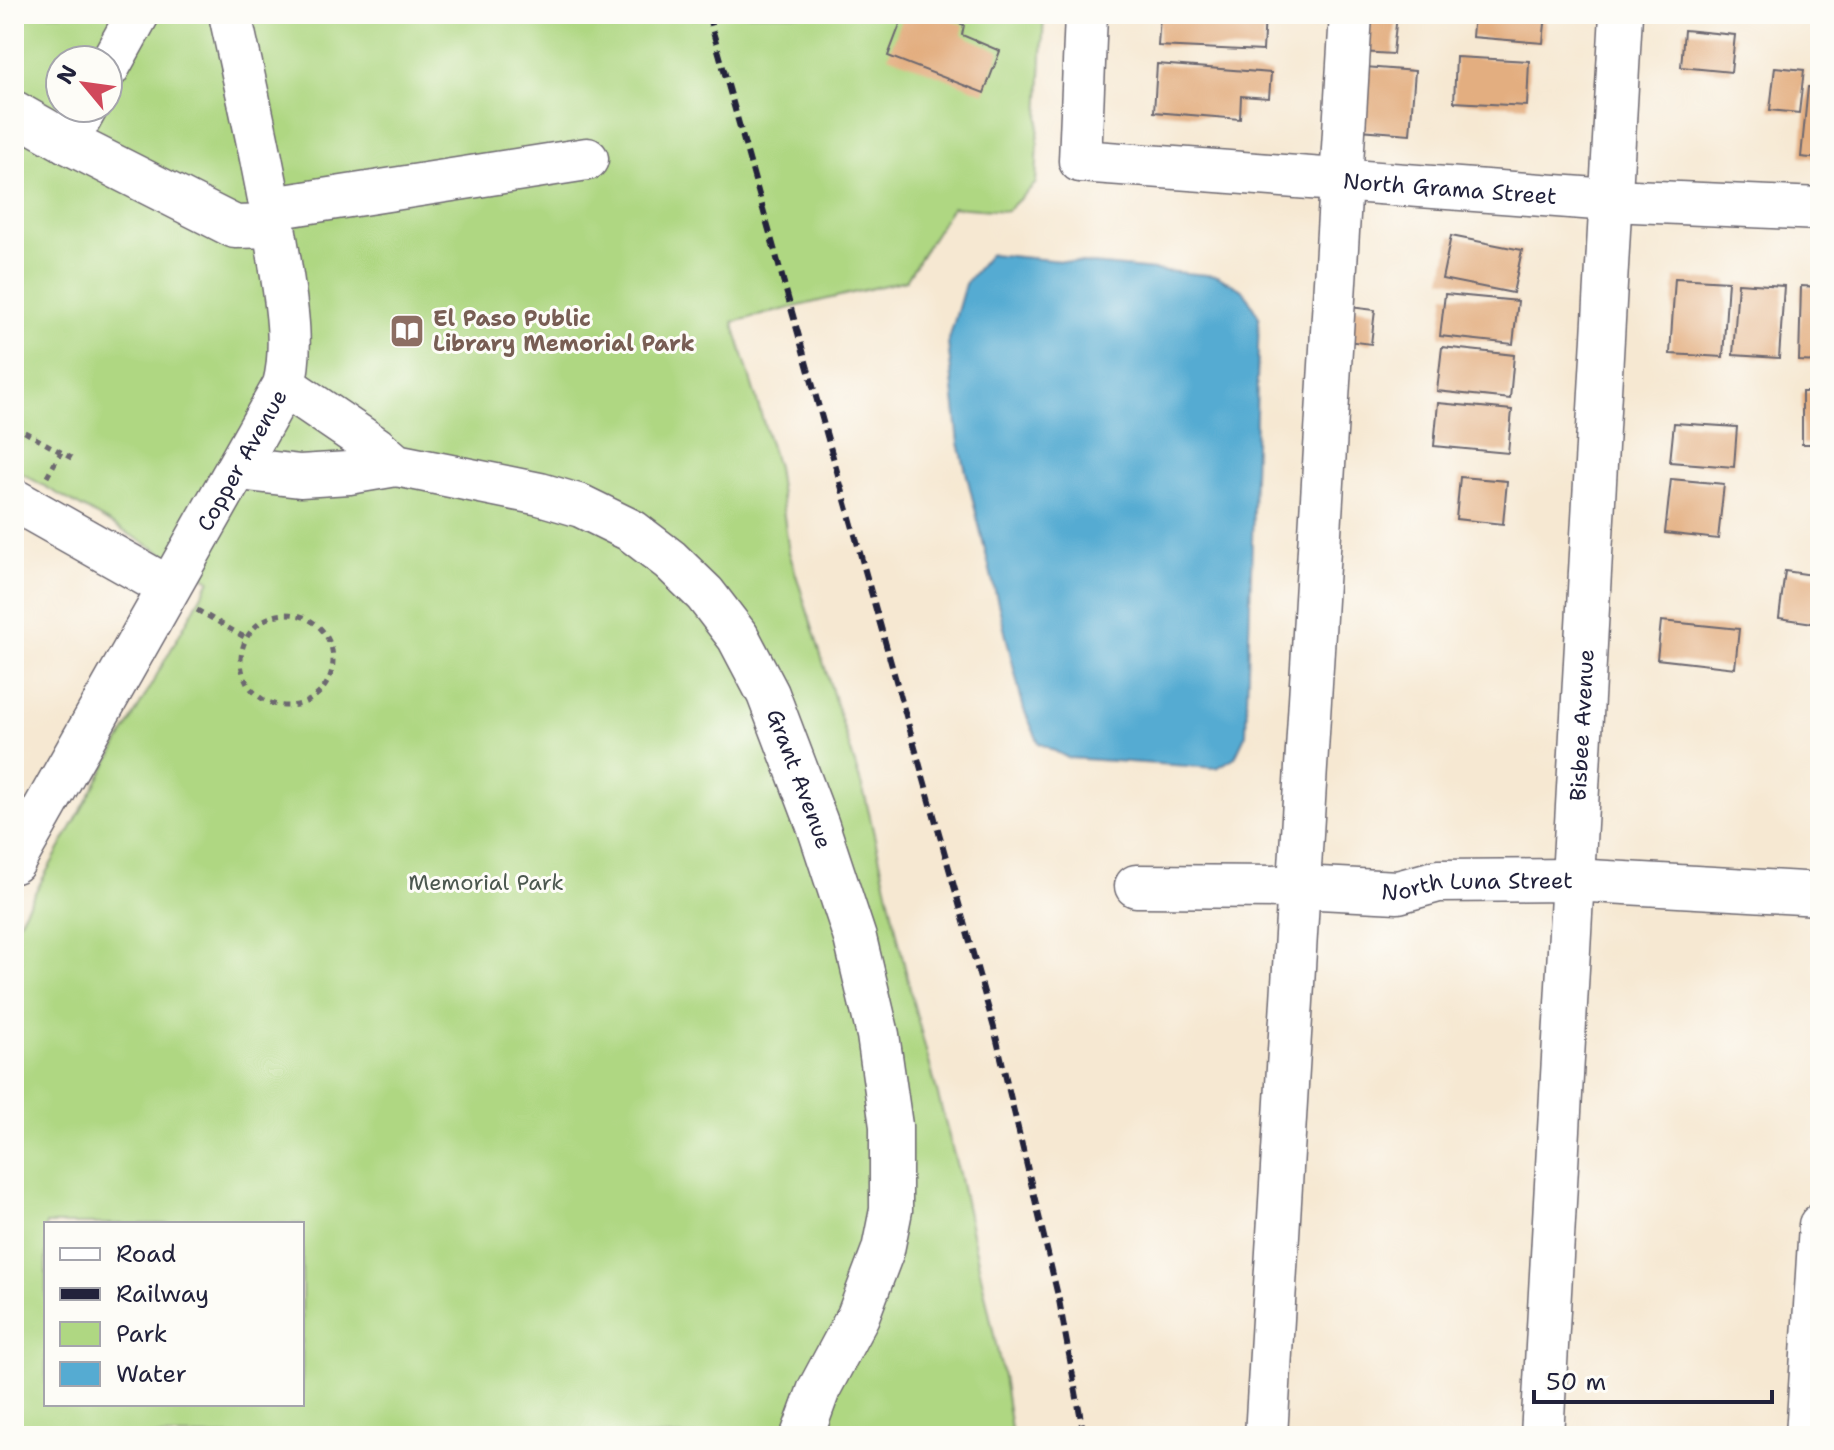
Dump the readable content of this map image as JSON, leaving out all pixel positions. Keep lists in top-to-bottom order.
{
  "streets": {
    "street": [
      "North Grama Street",
      "Copper Avenue",
      "Bisbee Avenue",
      "Grant Avenue",
      "North Luna Street"
    ]
  },
  "crossings": [
    ["North Grama Street", "Bisbee Avenue"],
    ["Copper Avenue", "Grant Avenue"],
    ["Bisbee Avenue", "North Luna Street"]
  ],
  "parks": ["Memorial Park"],
  "places": {
    "library": ["El Paso Public Library Memorial Park"]
  },
  "legend": [
    "Road",
    "Railway",
    "Park",
    "Water"
  ],
  "scale_bar": "50 m",
  "north": "top left"
}
